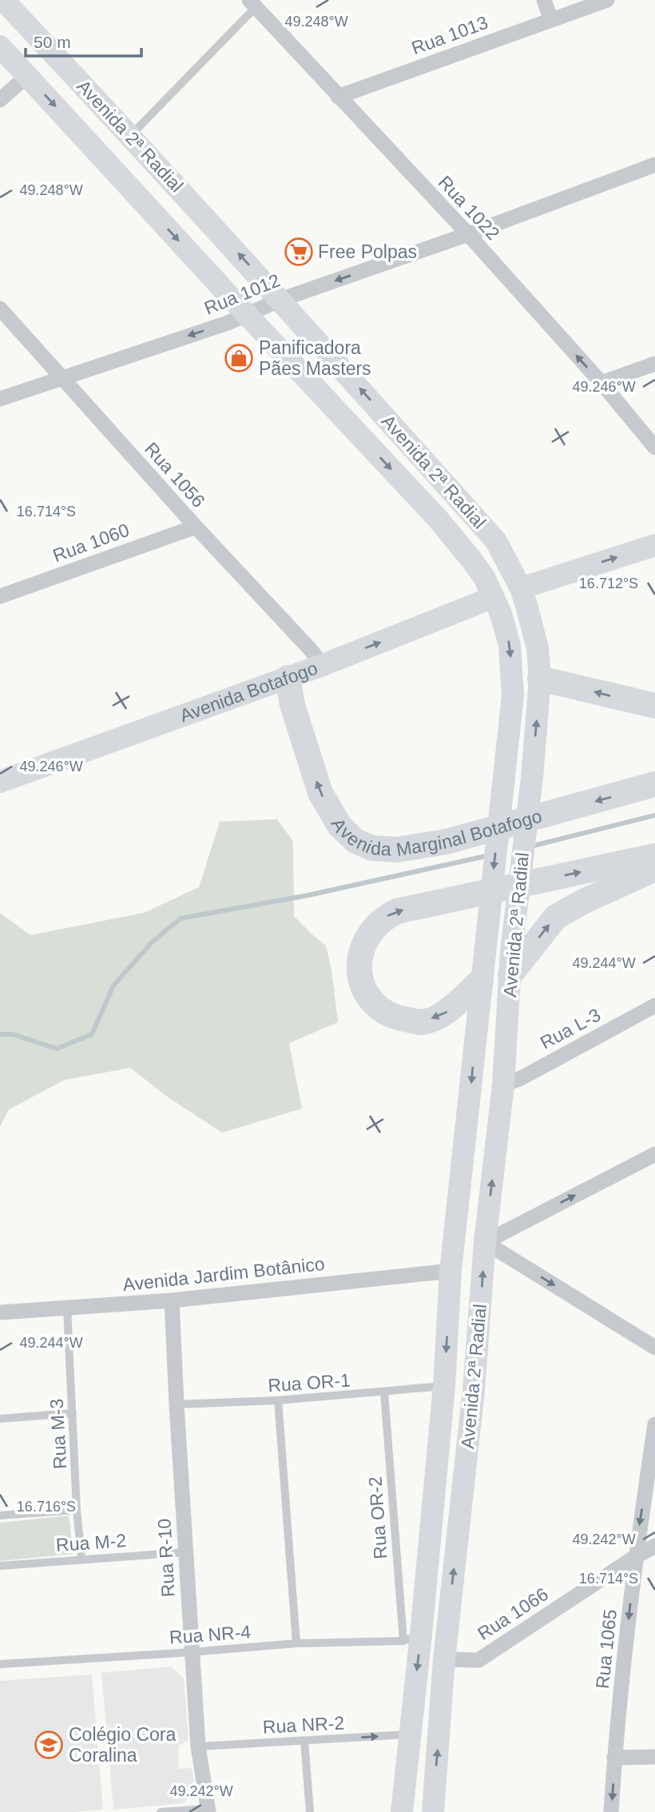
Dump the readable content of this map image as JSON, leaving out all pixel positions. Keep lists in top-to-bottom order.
{
  "streets": {
    "main road": ["Avenida 2ª Radial", "Avenida Botafogo", "Avenida Marginal Botafogo"],
    "street": [
      "Rua 1013",
      "Rua 1022",
      "Rua 1012",
      "Rua 1056",
      "Rua 1060",
      "Rua L-3",
      "Avenida Jardim Botânico",
      "Rua R-10",
      "Rua 1066",
      "Rua 1065"
    ],
    "lane": [
      "Rua OR-1",
      "Rua M-3",
      "Rua OR-2",
      "Rua M-2",
      "Rua NR-4",
      "Rua NR-2"
    ]
  },
  "crossings": [
    ["Rua 1013", "Rua 1022"],
    ["Avenida 2ª Radial", "Rua 1012"],
    ["Avenida 2ª Radial", "Avenida Botafogo"],
    ["Avenida 2ª Radial", "Rua L-3"],
    ["Avenida 2ª Radial", "Avenida Jardim Botânico"],
    ["Avenida 2ª Radial", "Rua OR-1"],
    ["Avenida 2ª Radial", "Rua OR-2"],
    ["Avenida 2ª Radial", "Rua 1066"],
    ["Avenida 2ª Radial", "Rua NR-4"],
    ["Avenida 2ª Radial", "Rua NR-2"],
    ["Rua 1022", "Rua 1012"],
    ["Rua 1012", "Rua 1056"],
    ["Rua 1056", "Rua 1060"],
    ["Rua 1056", "Avenida Botafogo"],
    ["Avenida Botafogo", "Avenida Marginal Botafogo"],
    ["Avenida Jardim Botânico", "Rua M-3"],
    ["Avenida Jardim Botânico", "Rua R-10"],
    ["Rua OR-1", "Rua OR-2"],
    ["Rua OR-1", "Rua R-10"],
    ["Rua M-3", "Rua M-2"],
    ["Rua OR-2", "Rua NR-4"],
    ["Rua M-2", "Rua R-10"],
    ["Rua R-10", "Rua NR-4"],
    ["Rua R-10", "Rua NR-2"],
    ["Rua 1066", "Rua 1065"]
  ],
  "one_way": ["Rua 1012", "Rua 1065", "Rua NR-2"],
  "places": {
    "supermarket": ["Free Polpas"],
    "shop": ["Panificadora Pães Masters"],
    "school or university": ["Colégio Cora Coralina"]
  },
  "scale_bar": "50 m",
  "coordinates": [
    "49.248°W",
    "49.246°W",
    "16.714°S",
    "16.712°S",
    "49.244°W",
    "16.716°S",
    "49.242°W"
  ]
}
